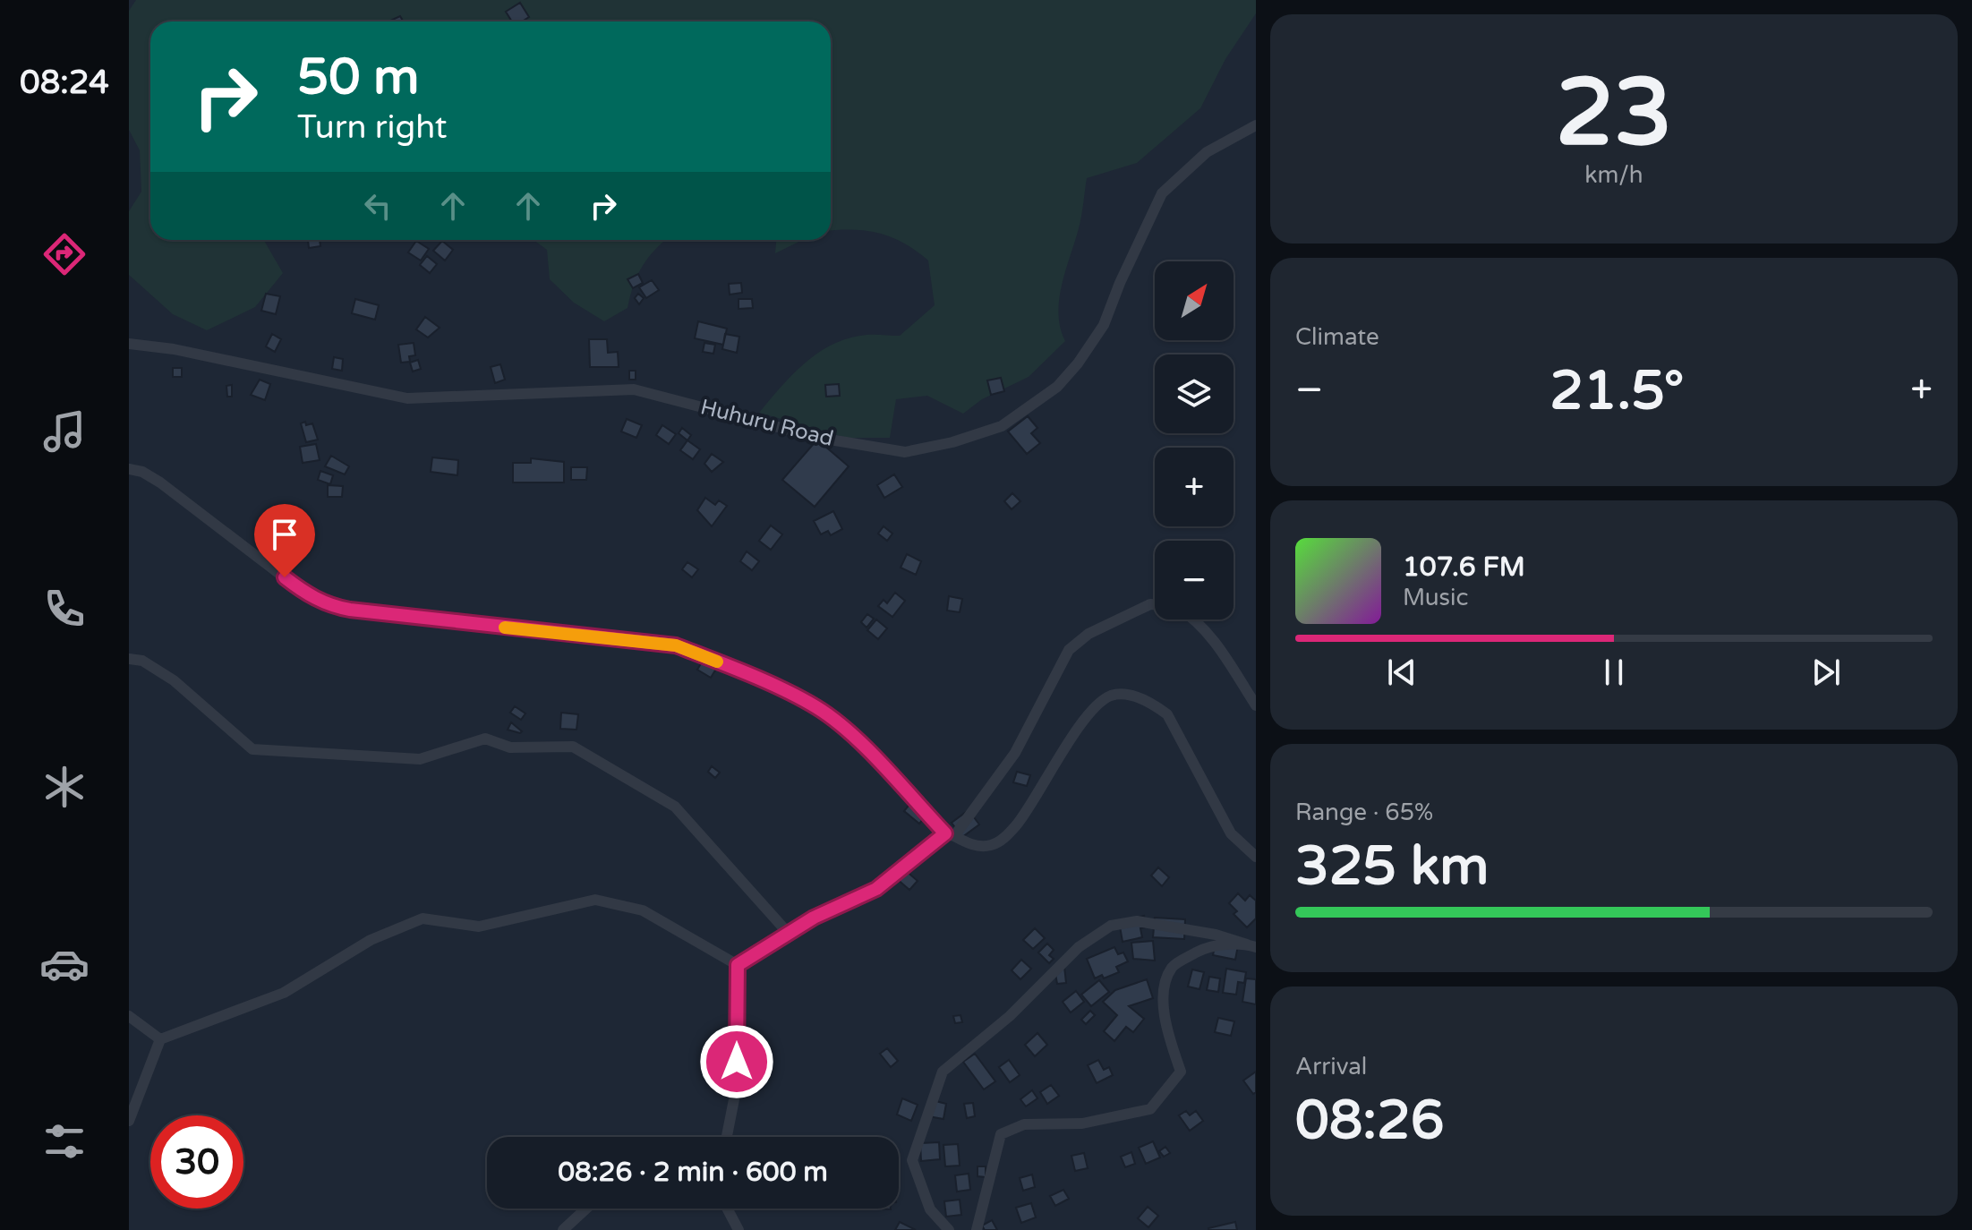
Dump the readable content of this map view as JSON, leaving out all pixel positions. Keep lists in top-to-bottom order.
{
  "streets": {
    "street": ["Huhuru Road"]
  },
  "north": "top right",
  "page": {
    "tabs": "08:24",
    "tile": [
      ["23", "km/h"],
      "Climate",
      ["Range · 65%", "325 km"],
      ["Arrival", "08:26"]
    ],
    "turn": ["50 m", "Turn right"],
    "map_buttons": ["+", "−"],
    "heat": ["−", "21.5°", "+"],
    "song": ["107.6 FM", "Music"],
    "limit": "30",
    "trip": "08:26 · 2 min · 600 m"
  }
}
